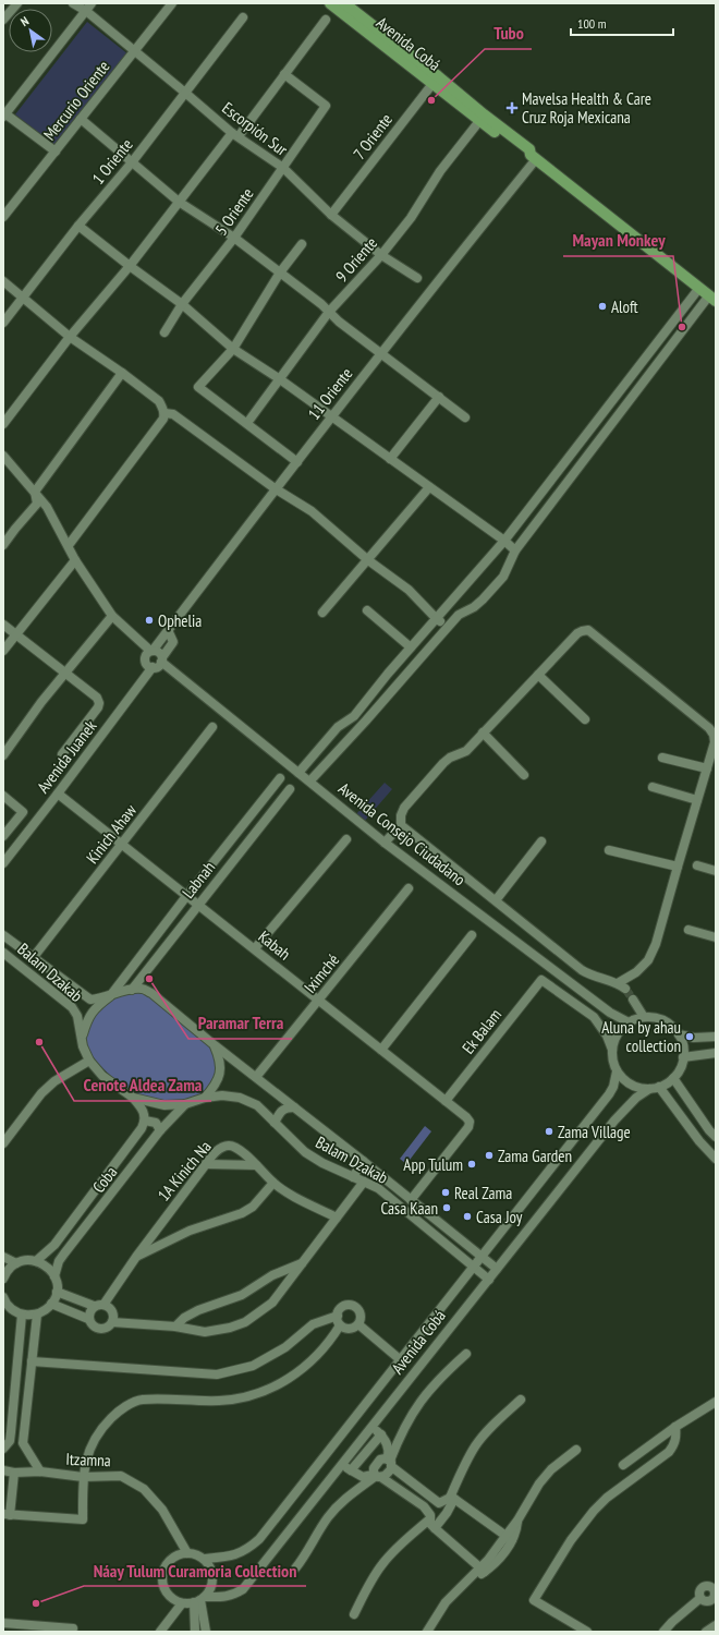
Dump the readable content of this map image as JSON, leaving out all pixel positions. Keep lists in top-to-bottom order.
{
  "streets": {
    "main road": ["Avenida Cobá"],
    "street": [
      "Mercurio Oriente",
      "Escorpión Sur",
      "7 Oriente",
      "1 Oriente",
      "5 Oriente",
      "9 Oriente",
      "11 Oriente",
      "Avenida Juanek",
      "Kinich Ahaw",
      "Avenida Consejo Ciudadano",
      "Labnah",
      "Kabah",
      "Balam Dzakab",
      "Iximché",
      "Ek Balam",
      "1A Kinich Na",
      "Coba",
      "Itzamna"
    ]
  },
  "crossings": [
    ["Avenida Cobá", "7 Oriente"],
    ["Avenida Cobá", "9 Oriente"],
    ["Avenida Cobá", "11 Oriente"],
    ["Avenida Cobá", "Avenida Consejo Ciudadano"],
    ["Avenida Cobá", "Balam Dzakab"],
    ["Avenida Cobá", "Ek Balam"],
    ["Avenida Cobá", "Itzamna"],
    ["Mercurio Oriente", "Escorpión Sur"],
    ["Escorpión Sur", "7 Oriente"],
    ["Escorpión Sur", "1 Oriente"],
    ["Escorpión Sur", "5 Oriente"],
    ["Escorpión Sur", "9 Oriente"],
    ["11 Oriente", "Avenida Juanek"],
    ["11 Oriente", "Avenida Consejo Ciudadano"],
    ["Avenida Juanek", "Avenida Consejo Ciudadano"],
    ["Avenida Juanek", "Kabah"],
    ["Kinich Ahaw", "Kabah"],
    ["Avenida Consejo Ciudadano", "Ek Balam"],
    ["Labnah", "Kabah"],
    ["Labnah", "Balam Dzakab"],
    ["Labnah", "Coba"],
    ["Kabah", "Iximché"],
    ["Kabah", "Ek Balam"],
    ["Balam Dzakab", "Coba"]
  ],
  "places": {
    "other": [
      "Tubo",
      "Aloft",
      "Mayan Monkey",
      "Ophelia",
      "Paramar Terra",
      "Aluna by ahau collection",
      "Cenote Aldea Zama",
      "Zama Village",
      "Zama Garden",
      "App Tulum",
      "Real Zama",
      "Casa Kaan",
      "Casa Joy",
      "Náay Tulum Curamoria Collection"
    ],
    "health": ["Mavelsa Health & Care Cruz Roja Mexicana"]
  },
  "scale_bar": "100 m",
  "north": "top left"
}
